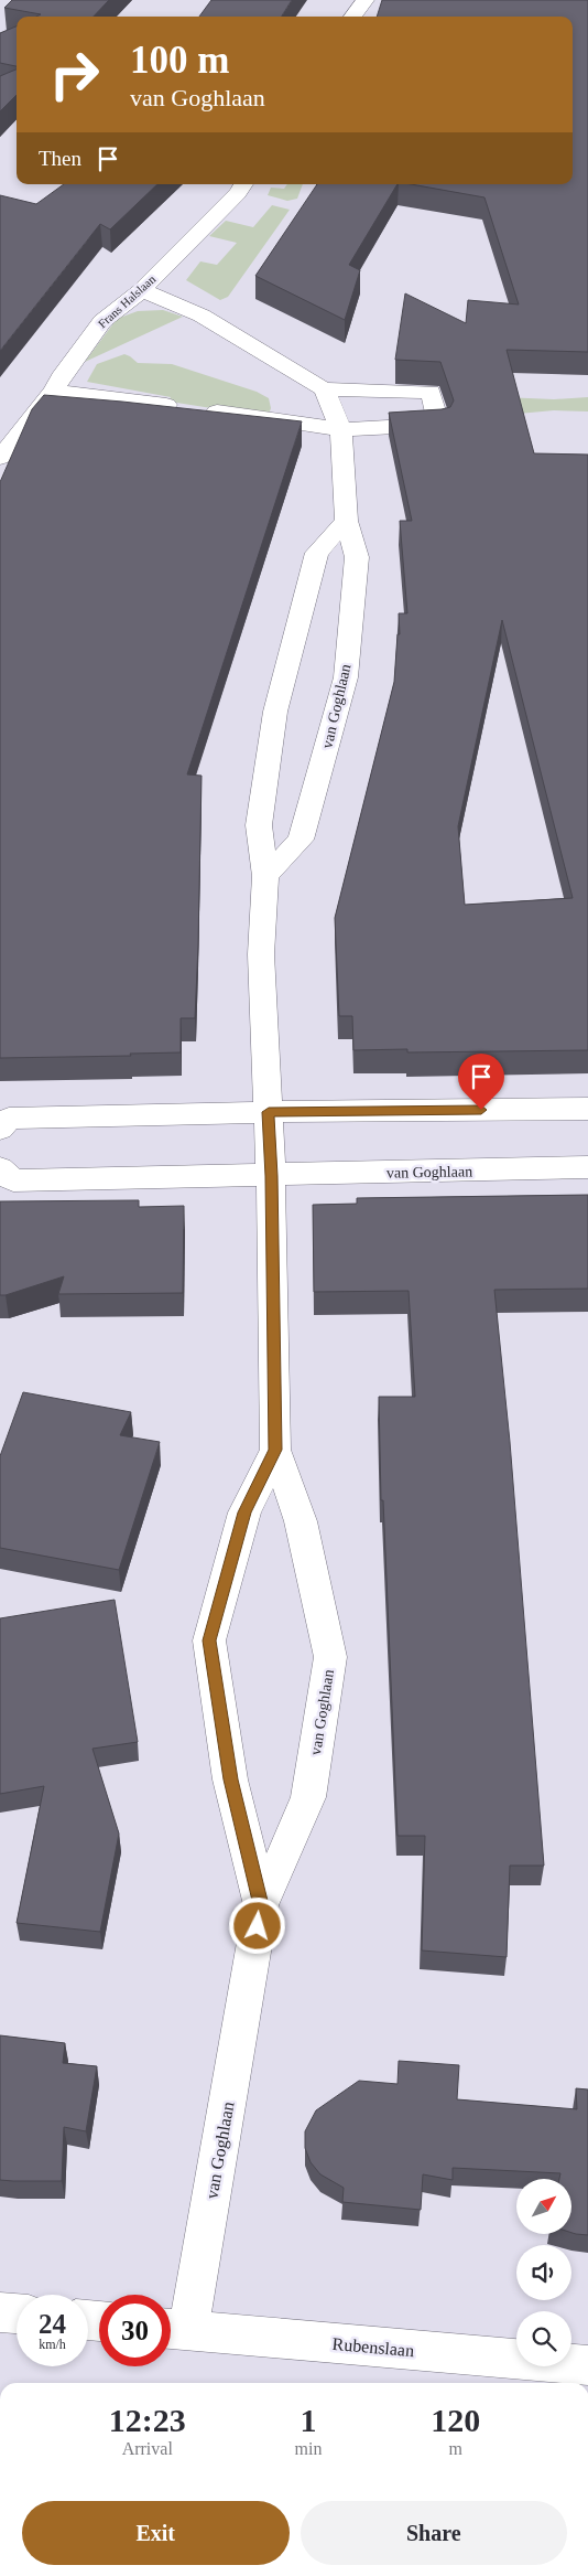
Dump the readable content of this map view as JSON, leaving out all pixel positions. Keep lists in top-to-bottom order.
{
  "streets": {
    "street": ["Frans Halslaan", "van Goghlaan", "Rubenslaan"]
  },
  "crossings": [
    ["van Goghlaan", "Rubenslaan"]
  ],
  "north": "top right",
  "page": {
    "turn": ["100 m", "van Goghlaan"],
    "then": "Then",
    "speed": "24 km/h",
    "limit": "30",
    "eta": [
      "12:23",
      "Arrival",
      "1",
      "min",
      "120",
      "m"
    ],
    "buttons": ["Exit", "Share"]
  }
}
